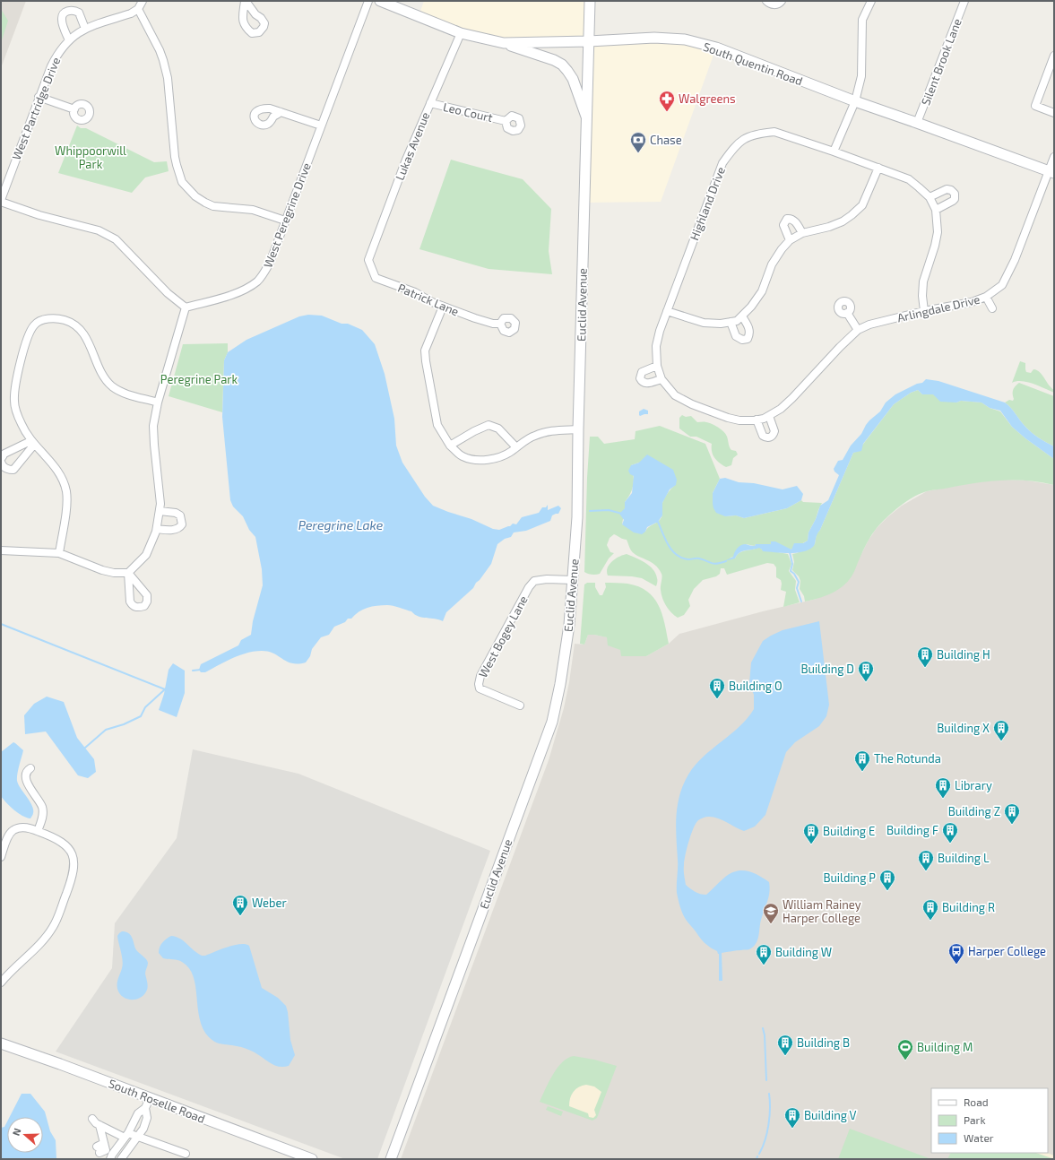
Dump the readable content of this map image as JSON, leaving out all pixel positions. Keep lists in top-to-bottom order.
{
  "streets": {
    "main road": ["South Quentin Road", "Euclid Avenue", "South Roselle Road"],
    "street": [
      "Silent Brook Lane",
      "West Partridge Drive",
      "Leo Court",
      "Lukas Avenue",
      "Highland Drive",
      "West Peregrine Drive",
      "Patrick Lane",
      "Arlingdale Drive",
      "West Bogey Lane"
    ]
  },
  "crossings": [
    ["Silent Brook Lane", "South Quentin Road"],
    ["South Quentin Road", "Lukas Avenue"],
    ["South Quentin Road", "Euclid Avenue"],
    ["South Quentin Road", "Arlingdale Drive"],
    ["Leo Court", "Lukas Avenue"],
    ["Lukas Avenue", "Patrick Lane"],
    ["Highland Drive", "Arlingdale Drive"],
    ["Euclid Avenue", "West Bogey Lane"]
  ],
  "water": ["Peregrine Lake"],
  "parks": ["Whippoorwill Park", "Peregrine Park"],
  "places": {
    "pharmacy": ["Walgreens"],
    "bank": ["Chase"],
    "building": [
      "Building H",
      "Building D",
      "Building O",
      "Building X",
      "The Rotunda",
      "Library",
      "Building Z",
      "Building F",
      "Building E",
      "Building L",
      "Building P",
      "Weber",
      "Building R",
      "Building W",
      "Building B",
      "Building V"
    ],
    "school or university": ["William Rainey Harper College"],
    "bus stop": ["Harper College"],
    "sports": ["Building M"]
  },
  "legend": ["Road", "Park", "Water"],
  "north": "left"
}
